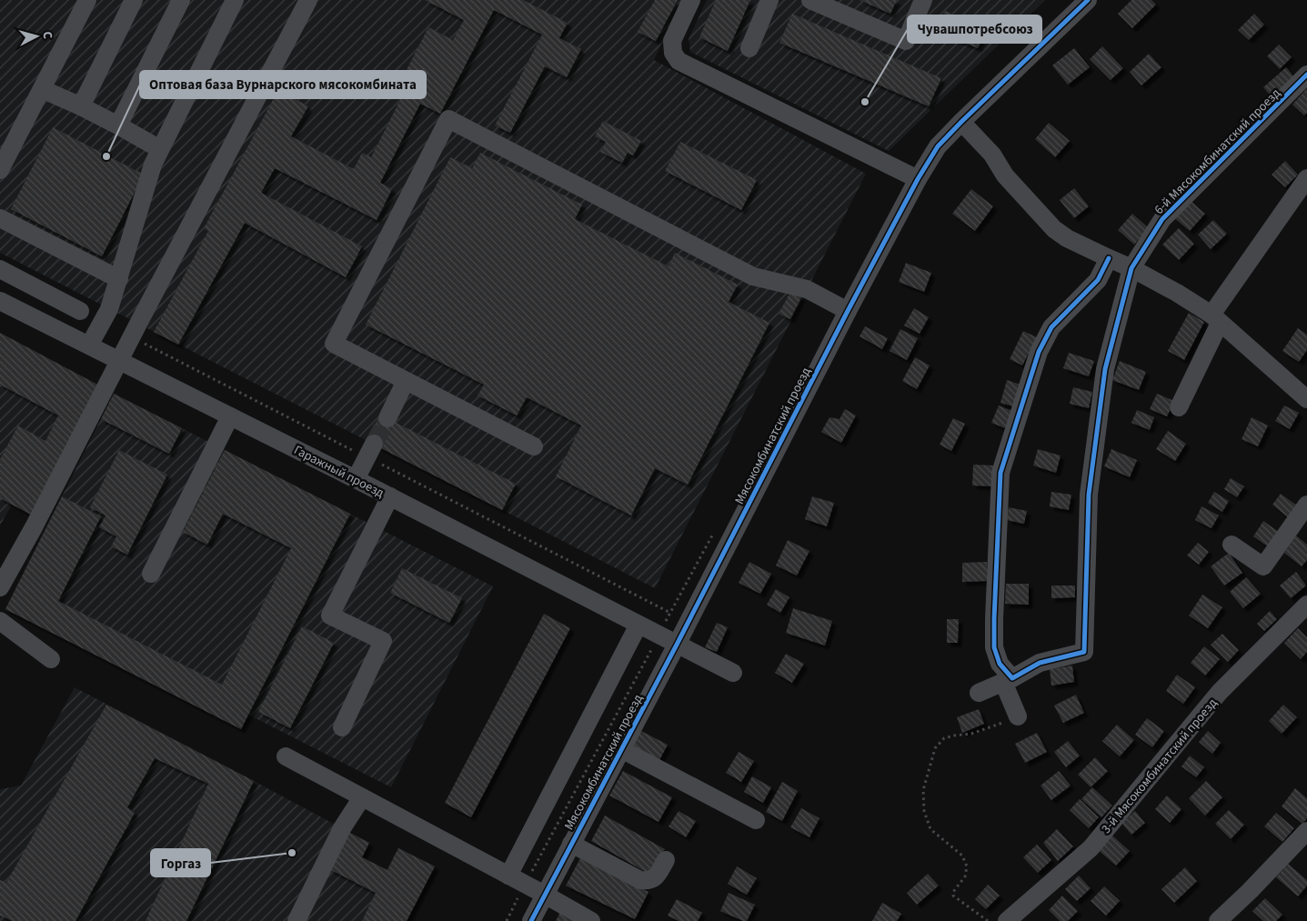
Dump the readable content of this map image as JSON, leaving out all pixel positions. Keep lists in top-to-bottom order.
{
  "streets": {
    "street": [
      "6-й Мясокомбинатский проезд",
      "Мясокомбинатский проезд",
      "Гаражный проезд",
      "3-й Мясокомбинатский проезд"
    ]
  },
  "crossings": [
    ["Мясокомбинатский проезд", "Гаражный проезд"]
  ],
  "places": ["Чувашпотребсоюз", "Оптовая база Вурнарского мясокомбината", "Горгаз"],
  "north": "right"
}
